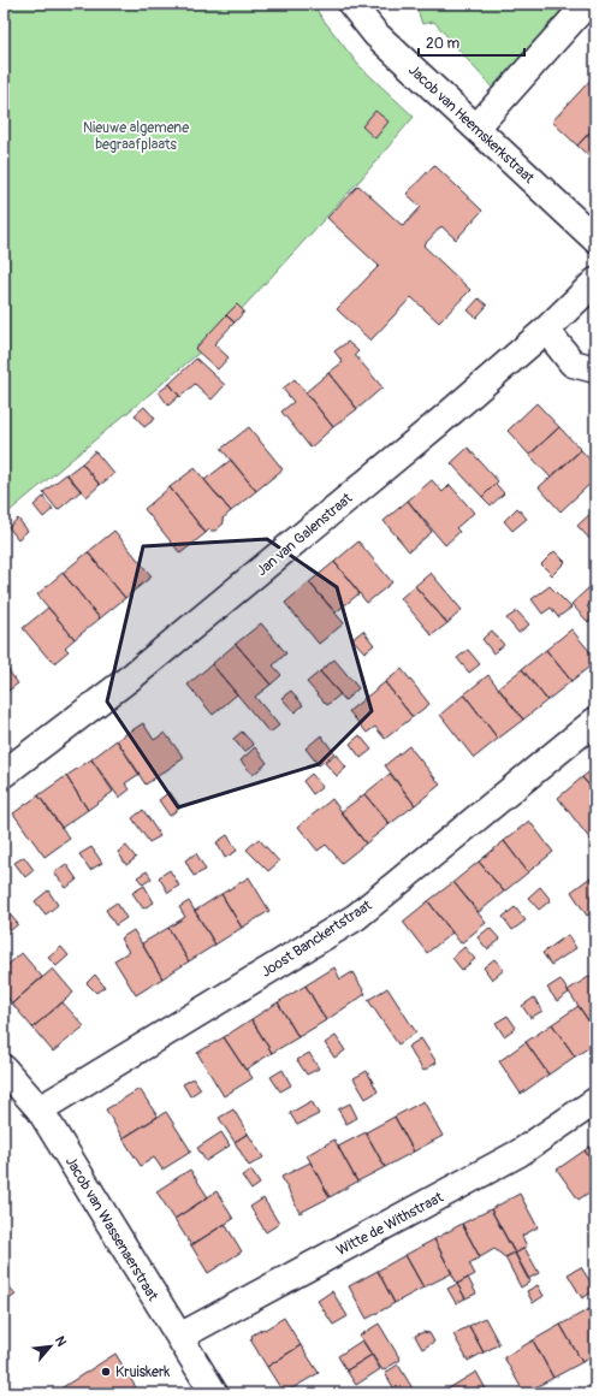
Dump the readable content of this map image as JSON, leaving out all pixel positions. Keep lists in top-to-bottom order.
{
  "streets": {
    "street": [
      "Jacob van Heemskerkstraat",
      "Jan van Galenstraat",
      "Joost Banckertstraat",
      "Witte de Withstraat",
      "Jacob van Wassenaerstraat"
    ]
  },
  "crossings": [
    ["Joost Banckertstraat", "Jacob van Wassenaerstraat"],
    ["Witte de Withstraat", "Jacob van Wassenaerstraat"]
  ],
  "parks": ["Nieuwe algemene begraafplaats"],
  "places": ["Kruiskerk"],
  "scale_bar": "20 m",
  "north": "top right"
}
